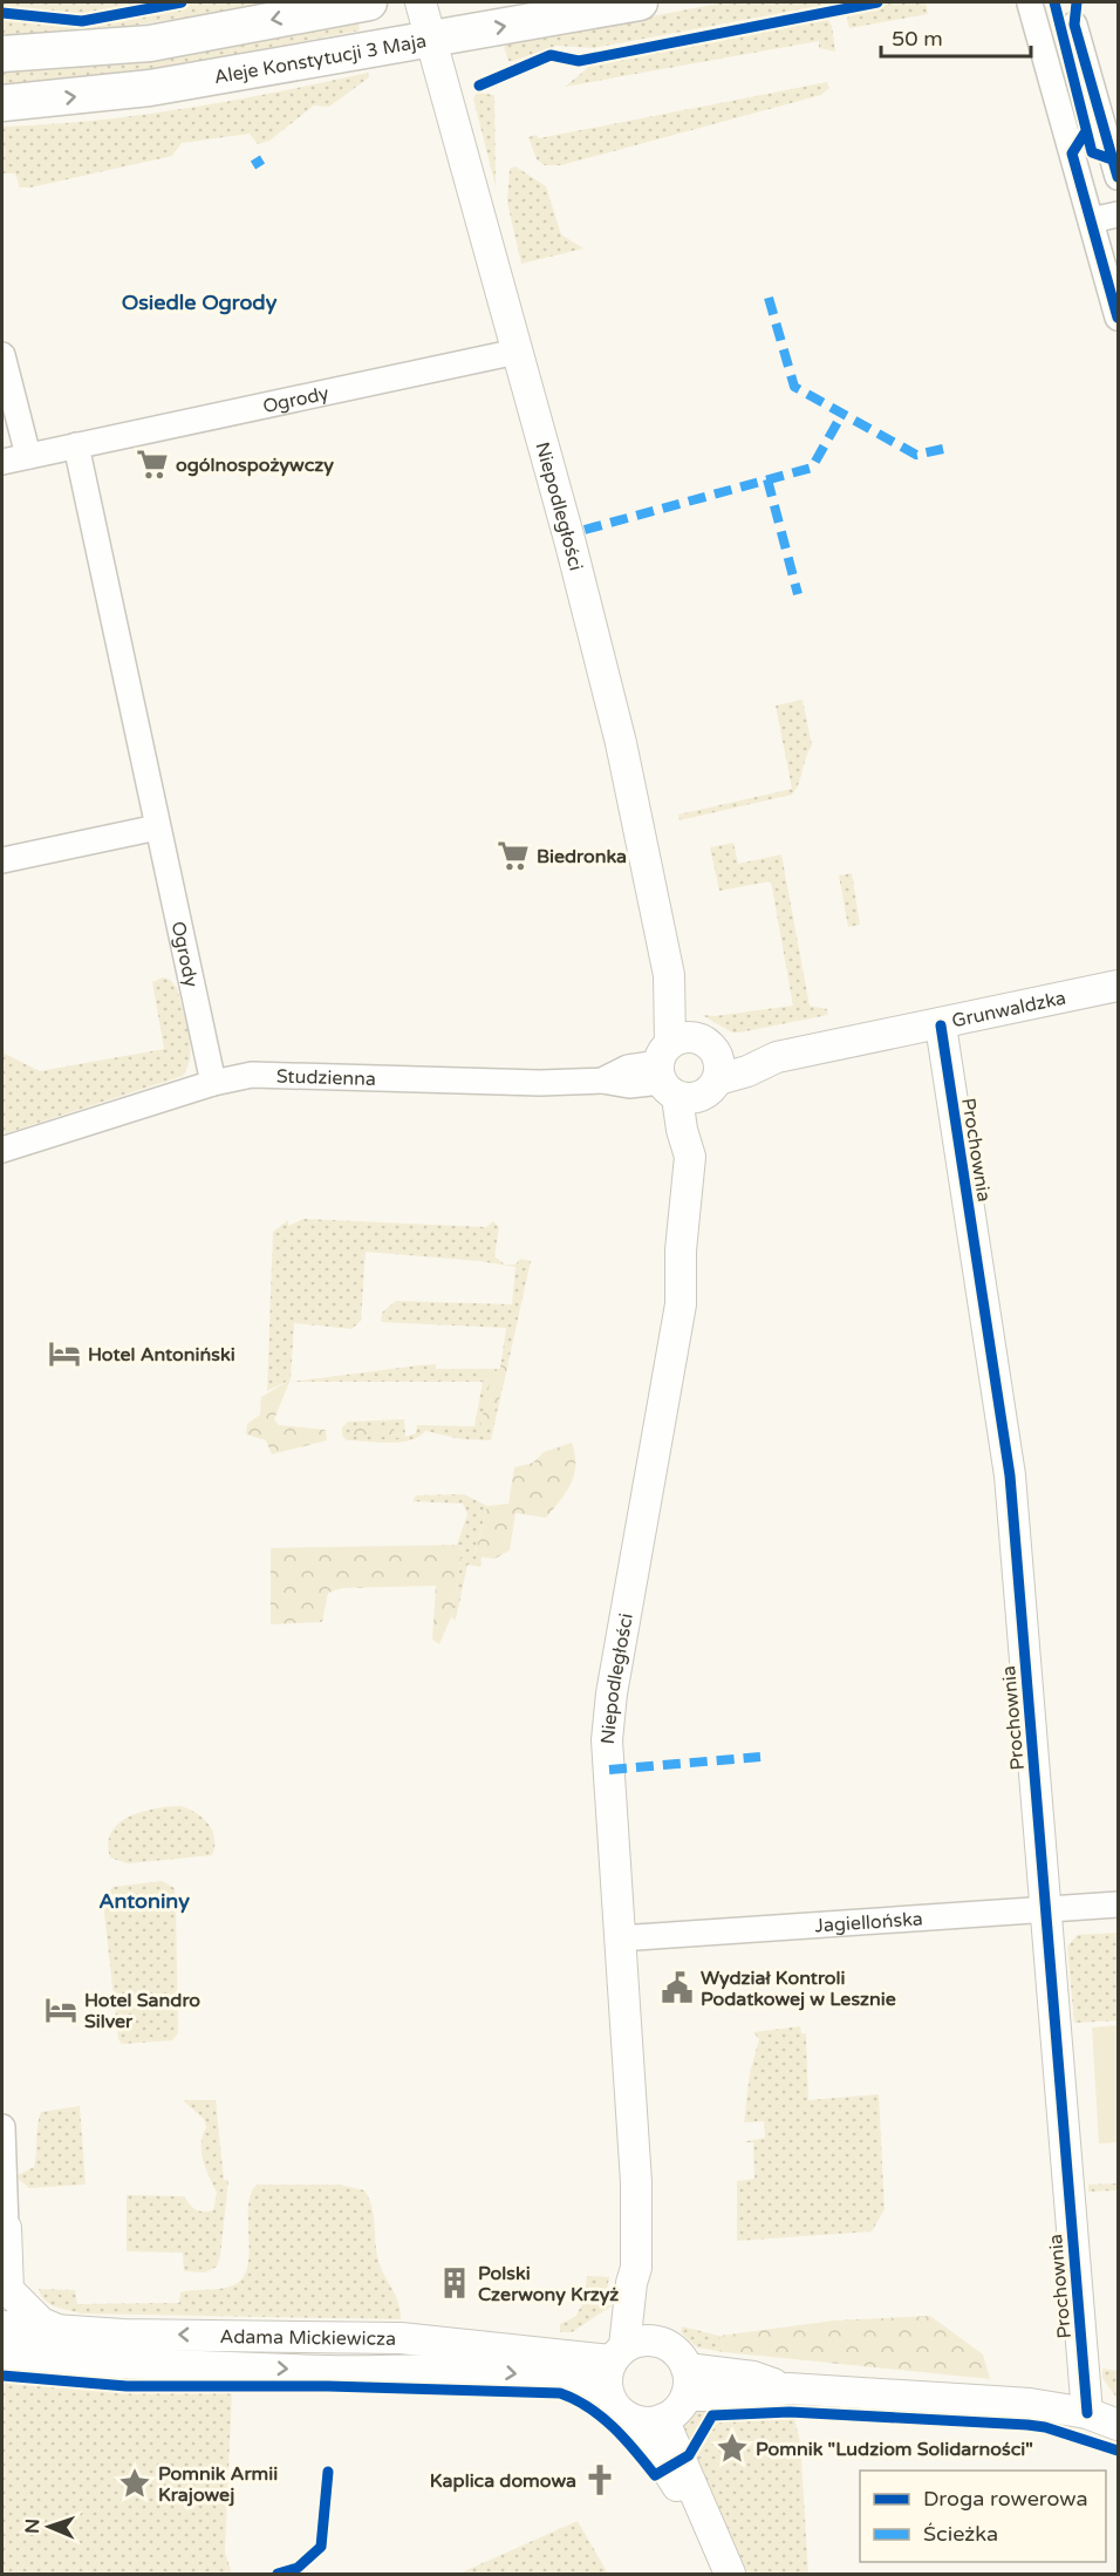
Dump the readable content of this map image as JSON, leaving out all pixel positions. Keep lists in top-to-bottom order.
{
  "streets": {
    "main road": ["Aleje Konstytucji 3 Maja"],
    "street": [
      "Ogrody",
      "Niepodległości",
      "Grunwaldzka",
      "Studzienna",
      "Prochownia",
      "Jagiellońska",
      "Adama Mickiewicza"
    ]
  },
  "crossings": [
    ["Aleje Konstytucji 3 Maja", "Niepodległości"],
    ["Ogrody", "Niepodległości"],
    ["Ogrody", "Studzienna"],
    ["Niepodległości", "Grunwaldzka"],
    ["Niepodległości", "Studzienna"],
    ["Niepodległości", "Jagiellońska"],
    ["Niepodległości", "Adama Mickiewicza"],
    ["Grunwaldzka", "Studzienna"],
    ["Grunwaldzka", "Prochownia"],
    ["Prochownia", "Jagiellońska"]
  ],
  "districts": ["Osiedle Ogrody", "Antoniny"],
  "places": {
    "supermarket": ["ogólnospożywczy", "Biedronka"],
    "hotel": ["Hotel Antoniński", "Hotel Sandro Silver"],
    "public building": ["Wydział Kontroli Podatkowej w Lesznie"],
    "building": ["Polski Czerwony Krzyż"],
    "place": ["Pomnik \"Ludziom Solidarności\"", "Pomnik Armii Krajowej"],
    "church": ["Kaplica domowa"]
  },
  "legend": ["Droga rowerowa", "Ścieżka"],
  "scale_bar": "50 m",
  "north": "left"
}
